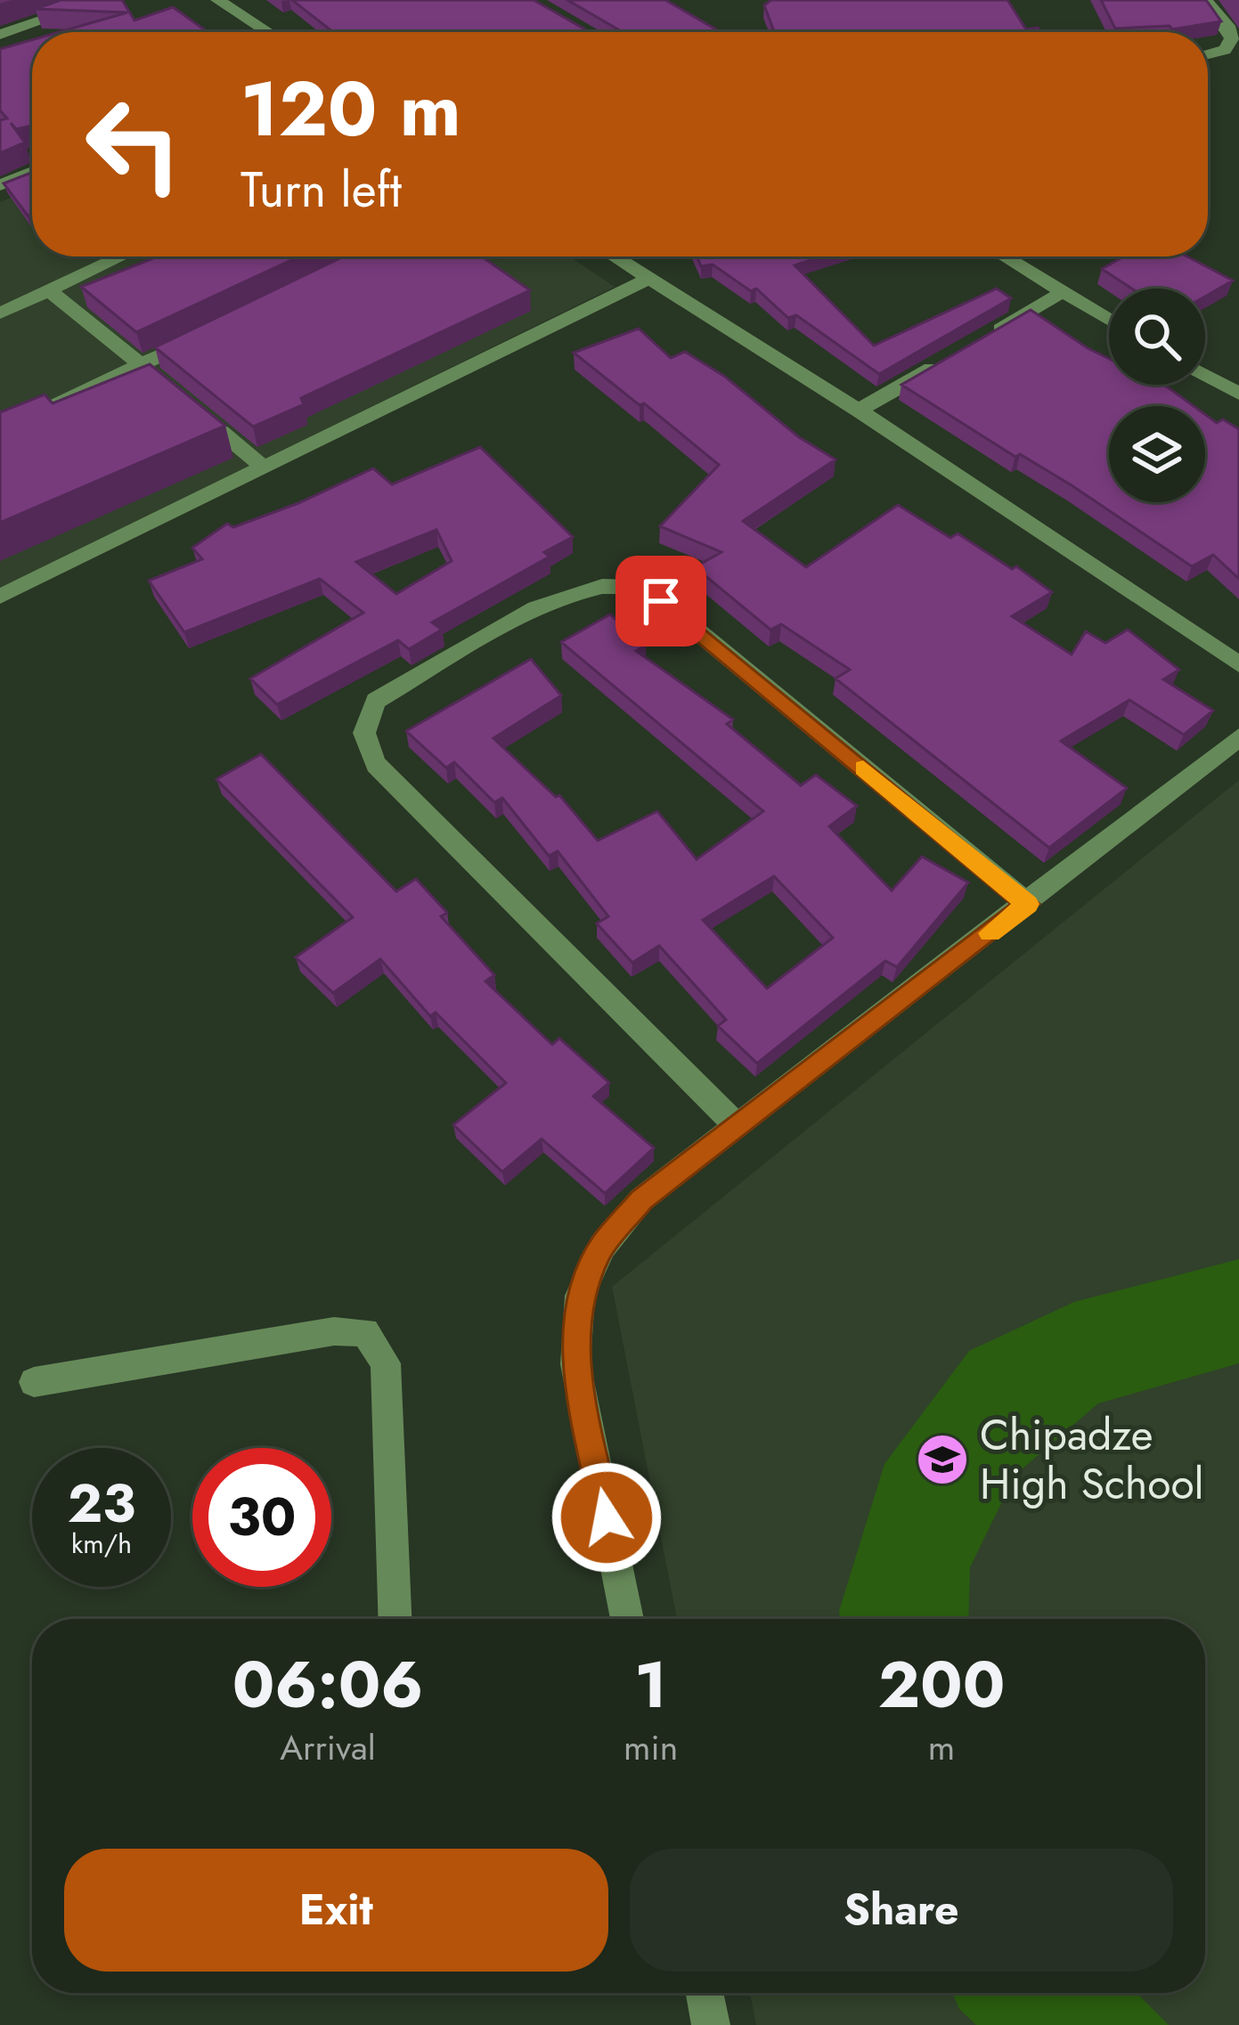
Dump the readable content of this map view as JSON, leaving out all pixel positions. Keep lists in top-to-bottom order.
{
  "places": {
    "school or university": ["Chipadze High School"]
  },
  "page": {
    "turn": ["120 m", "Turn left"],
    "speed": "23 km/h",
    "limit": "30",
    "eta": [
      "06:06",
      "Arrival",
      "1",
      "min",
      "200",
      "m"
    ],
    "buttons": ["Exit", "Share"]
  }
}
